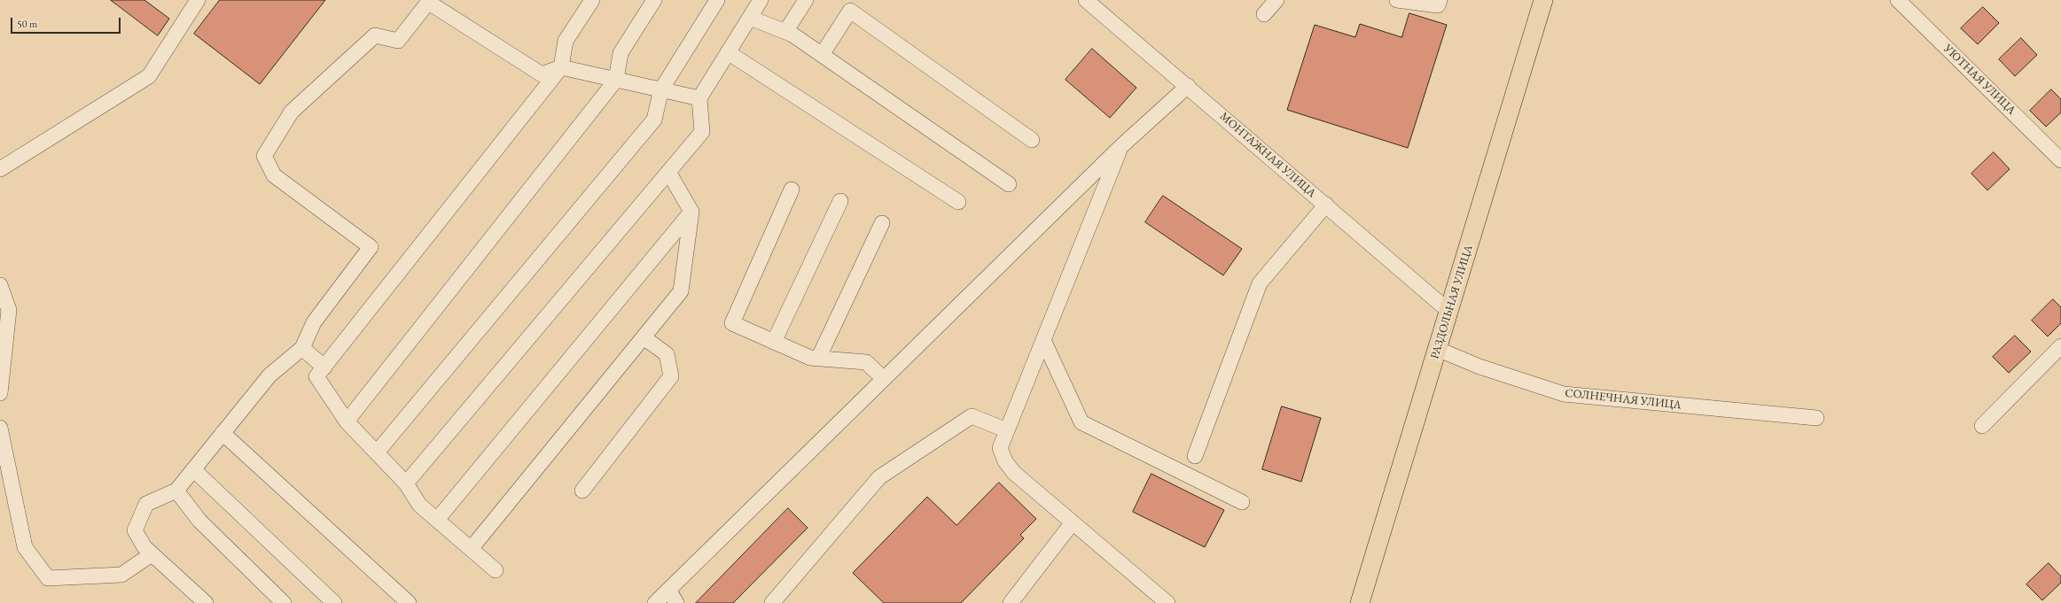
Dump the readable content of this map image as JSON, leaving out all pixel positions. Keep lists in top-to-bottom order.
{
  "streets": {
    "main road": ["РАЗДОЛЬНАЯ УЛИЦА"],
    "street": ["УЮТНАЯ УЛИЦА", "МОНТАЖНАЯ УЛИЦА", "СОЛНЕЧНАЯ УЛИЦА"]
  },
  "crossings": [
    ["МОНТАЖНАЯ УЛИЦА", "РАЗДОЛЬНАЯ УЛИЦА"],
    ["РАЗДОЛЬНАЯ УЛИЦА", "СОЛНЕЧНАЯ УЛИЦА"]
  ],
  "scale_bar": "50 m"
}
